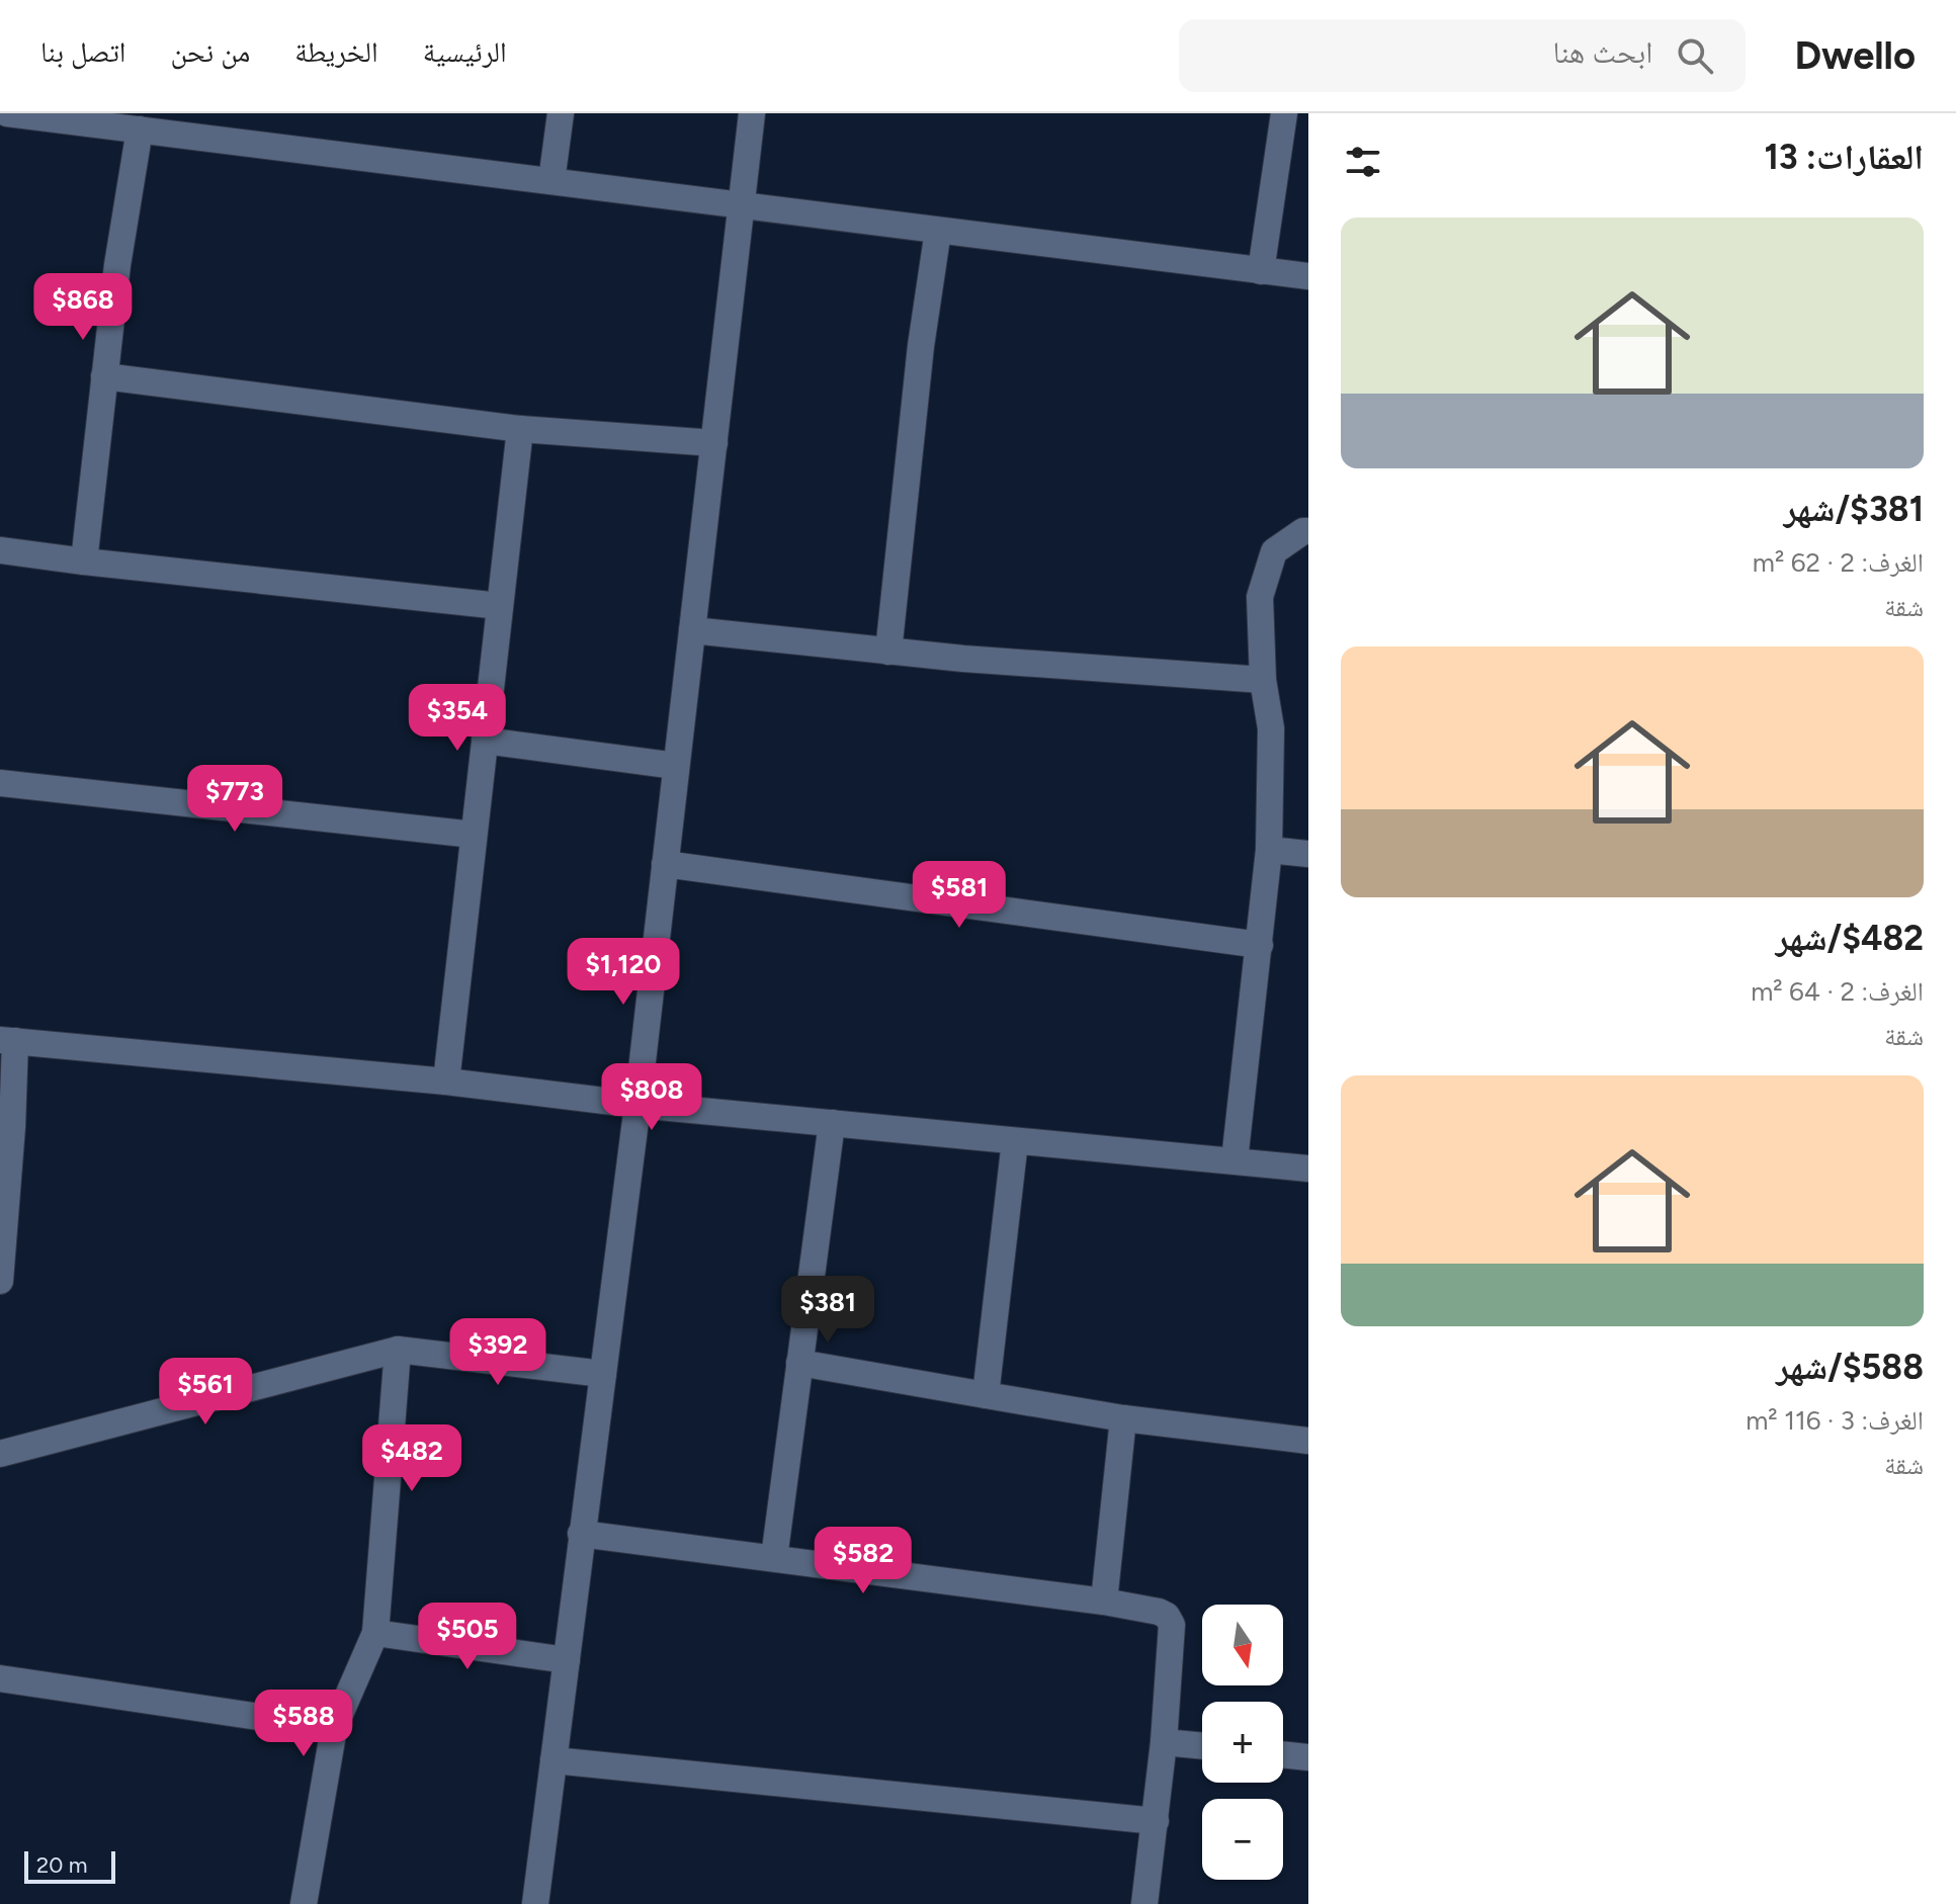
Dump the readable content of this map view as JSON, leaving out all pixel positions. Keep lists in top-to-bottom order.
{
  "scale_bar": "20 m",
  "north": "bottom",
  "page": {
    "header": "Dwello",
    "search": "ابحث هنا",
    "nav": [
      "الرئيسية",
      "الخريطة",
      "من نحن",
      "اتصل بنا"
    ],
    "heading": "العقارات: 13",
    "list": [
      {
        "name": "$381/شهر",
        "note": "الغرف: 2 · 62 m² · شقة"
      },
      {
        "name": "$482/شهر",
        "note": "الغرف: 2 · 64 m² · شقة"
      },
      {
        "name": "$588/شهر",
        "note": "الغرف: 3 · 116 m² · شقة"
      }
    ],
    "price": [
      "$868",
      "$354",
      "$773",
      "$581",
      "$1,120",
      "$808",
      "$381",
      "$392",
      "$561",
      "$482",
      "$582",
      "$505",
      "$588"
    ],
    "map_buttons": ["+", "−"],
    "scale": "20 m"
  }
}
